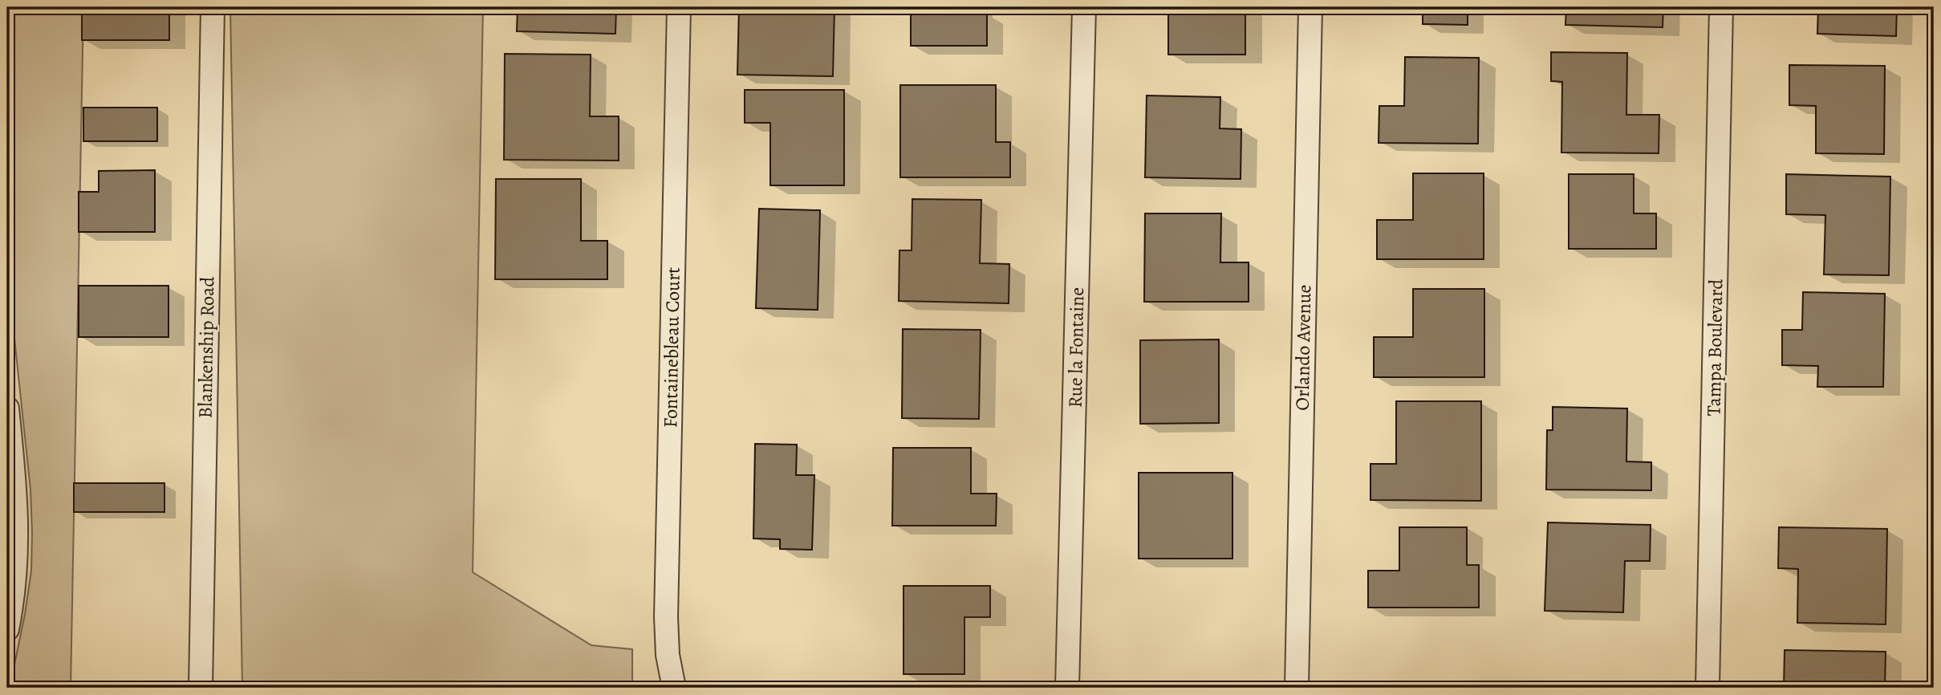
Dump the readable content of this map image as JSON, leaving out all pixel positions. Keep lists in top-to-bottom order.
{
  "streets": {
    "street": [
      "Blankenship Road",
      "Fontainebleau Court",
      "Rue la Fontaine",
      "Orlando Avenue",
      "Tampa Boulevard"
    ]
  }
}
